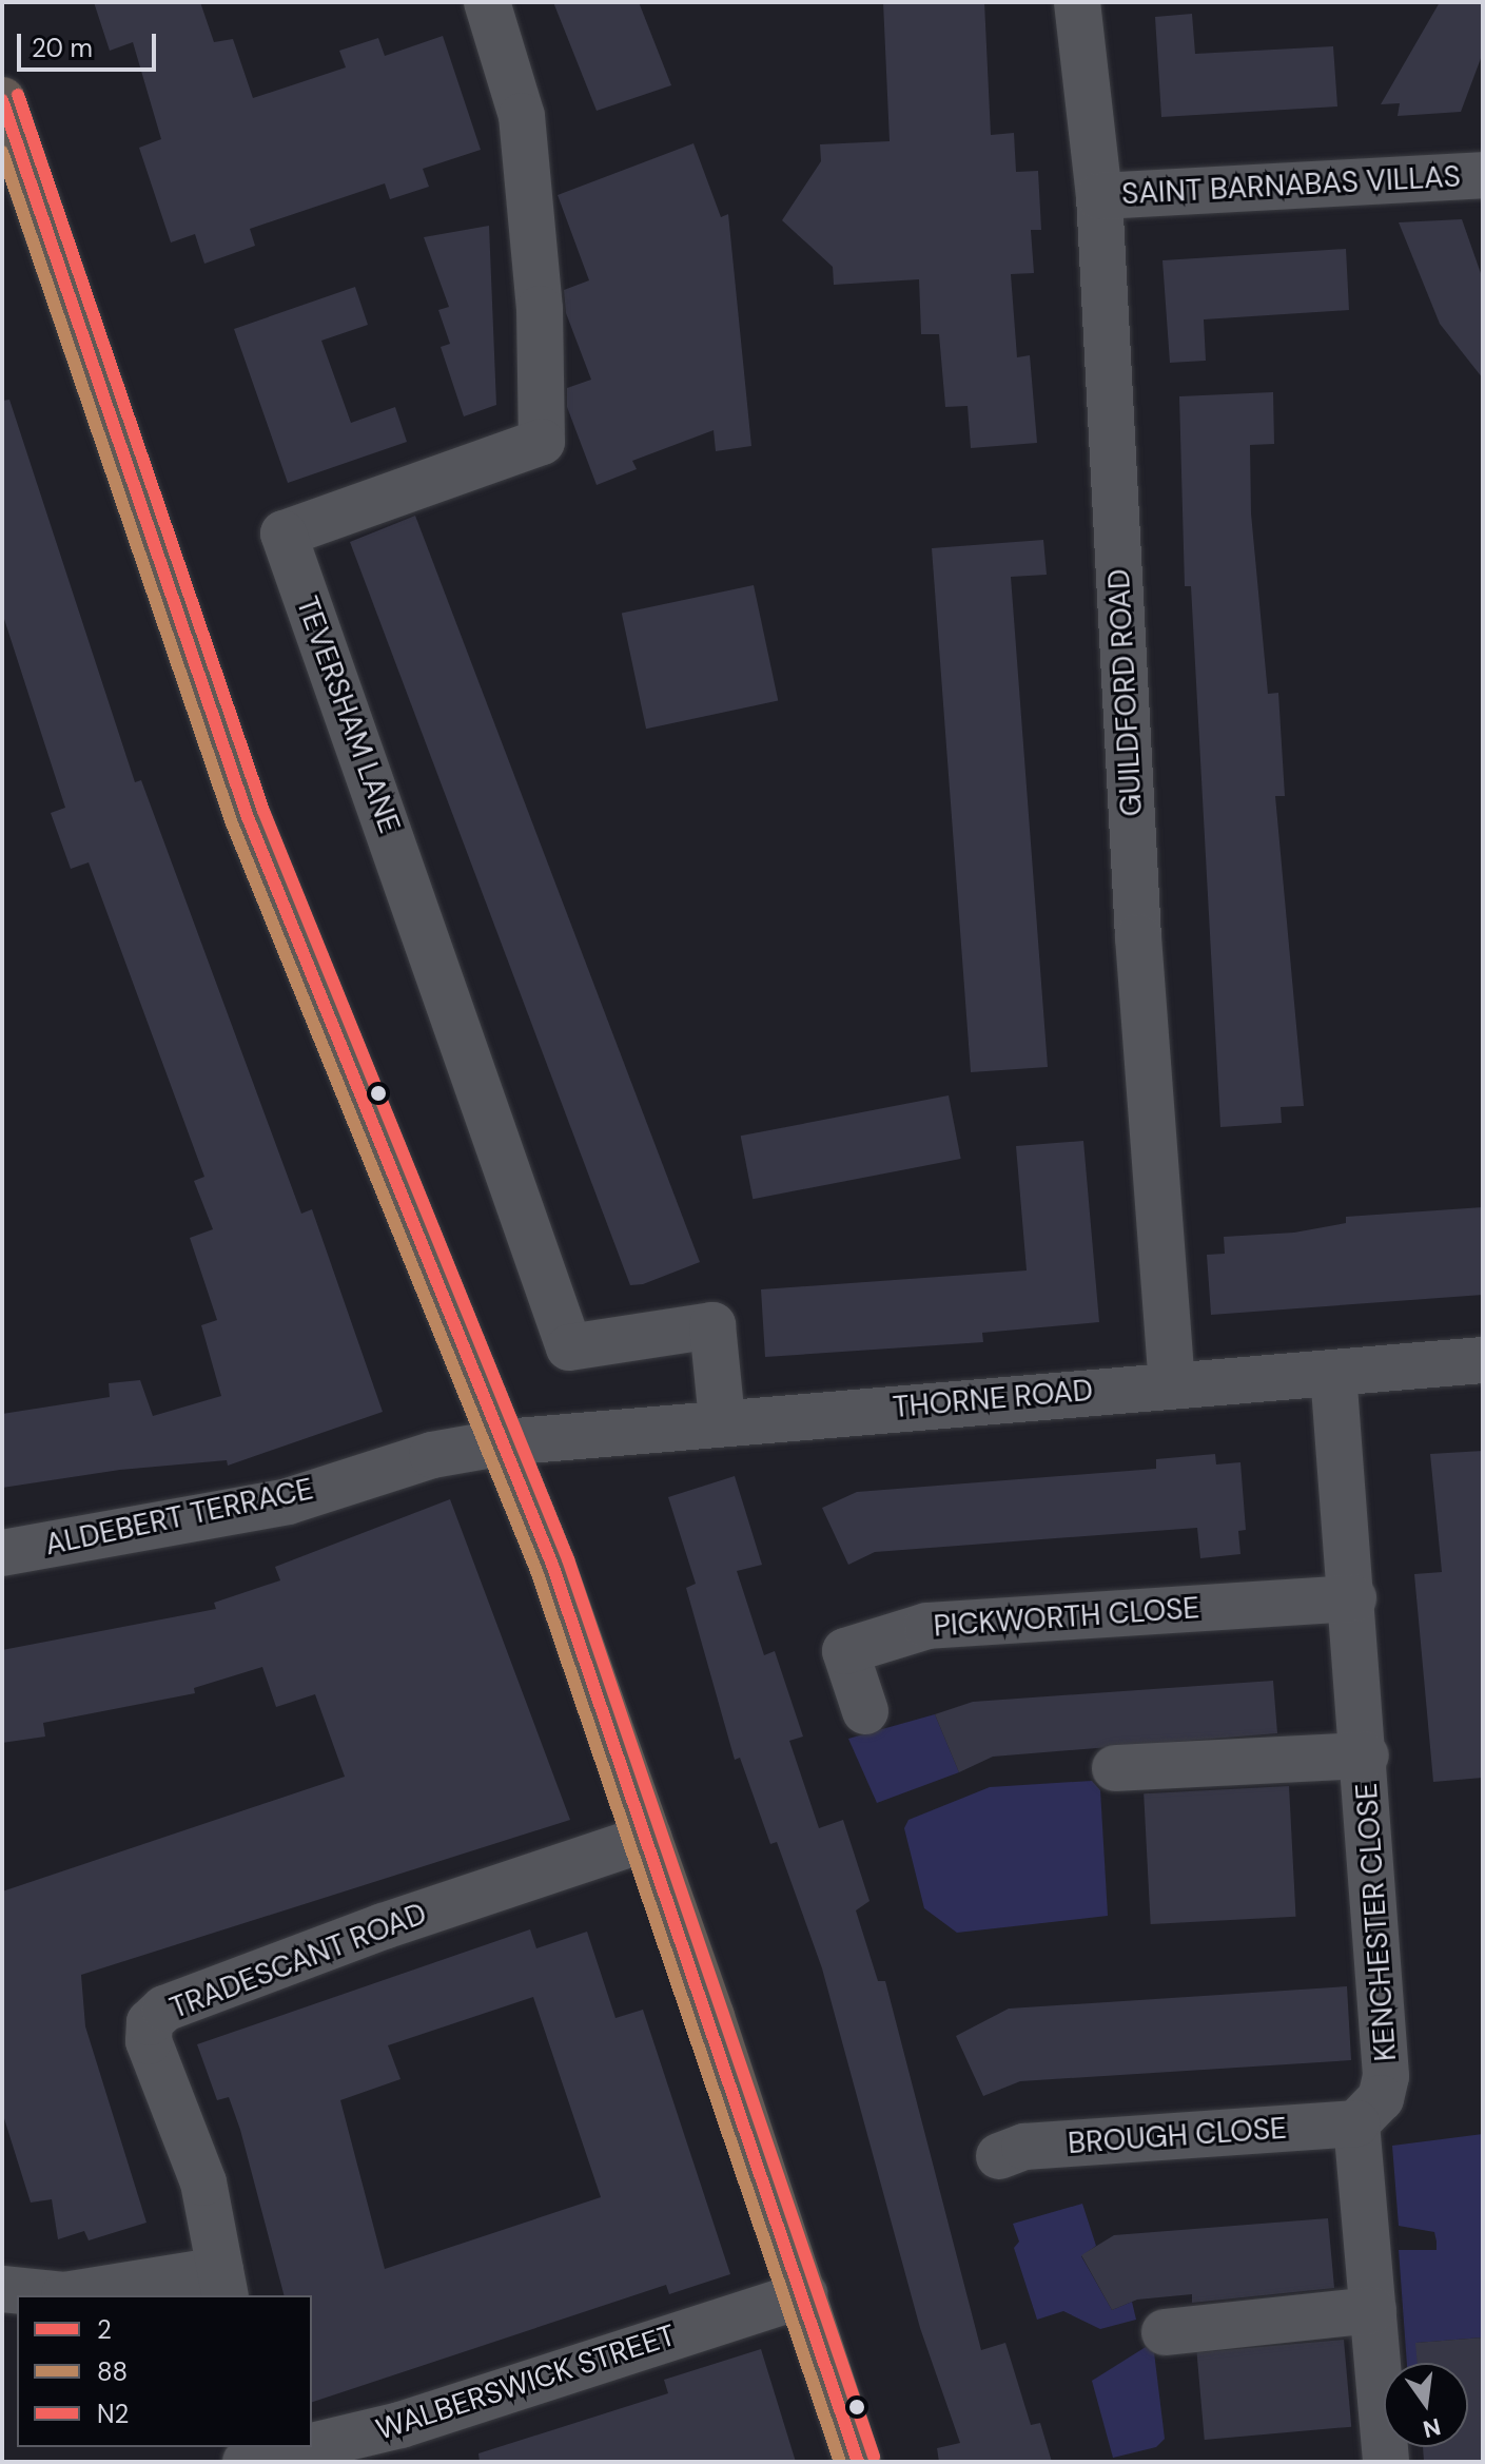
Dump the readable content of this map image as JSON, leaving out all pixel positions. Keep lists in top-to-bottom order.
{
  "streets": {
    "street": [
      "SAINT BARNABAS VILLAS",
      "GUILDFORD ROAD",
      "TEVERSHAM LANE",
      "THORNE ROAD",
      "ALDEBERT TERRACE",
      "PICKWORTH CLOSE",
      "KENCHESTER CLOSE",
      "TRADESCANT ROAD",
      "BROUGH CLOSE",
      "WALBERSWICK STREET"
    ]
  },
  "crossings": [
    ["SAINT BARNABAS VILLAS", "GUILDFORD ROAD"],
    ["GUILDFORD ROAD", "THORNE ROAD"],
    ["TEVERSHAM LANE", "THORNE ROAD"],
    ["THORNE ROAD", "ALDEBERT TERRACE"],
    ["THORNE ROAD", "KENCHESTER CLOSE"],
    ["PICKWORTH CLOSE", "KENCHESTER CLOSE"],
    ["KENCHESTER CLOSE", "BROUGH CLOSE"]
  ],
  "lines": ["transit line N2", "transit line 2", "transit line 88"],
  "legend": ["2", "88", "N2"],
  "scale_bar": "20 m",
  "north": "bottom"
}
